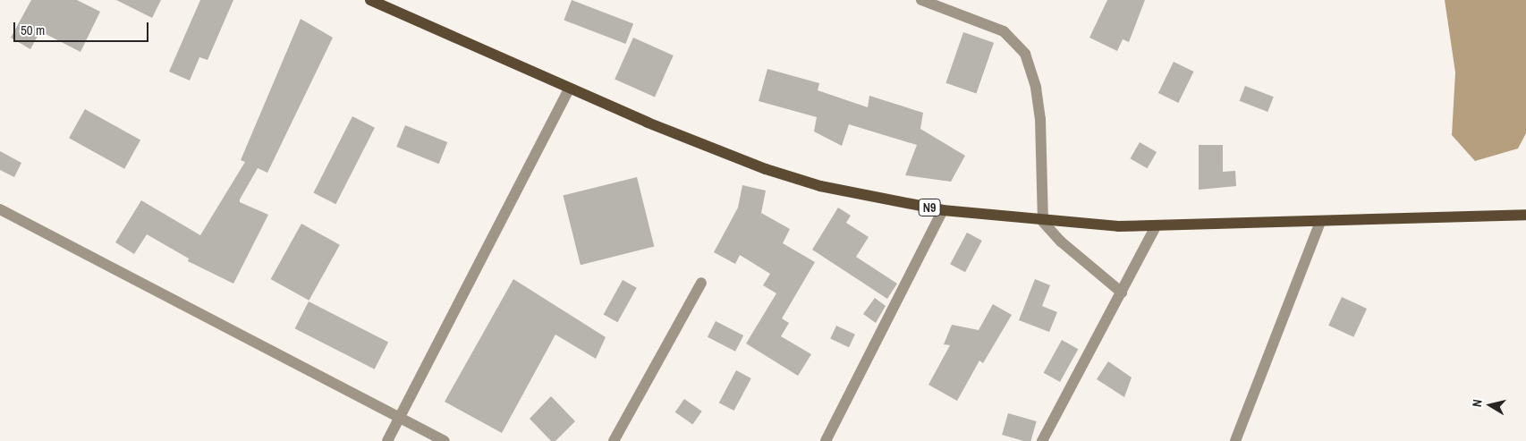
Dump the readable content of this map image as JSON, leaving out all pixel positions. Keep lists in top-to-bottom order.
{
  "streets": {
    "main road": ["N9"]
  },
  "scale_bar": "50 m",
  "north": "left"
}
